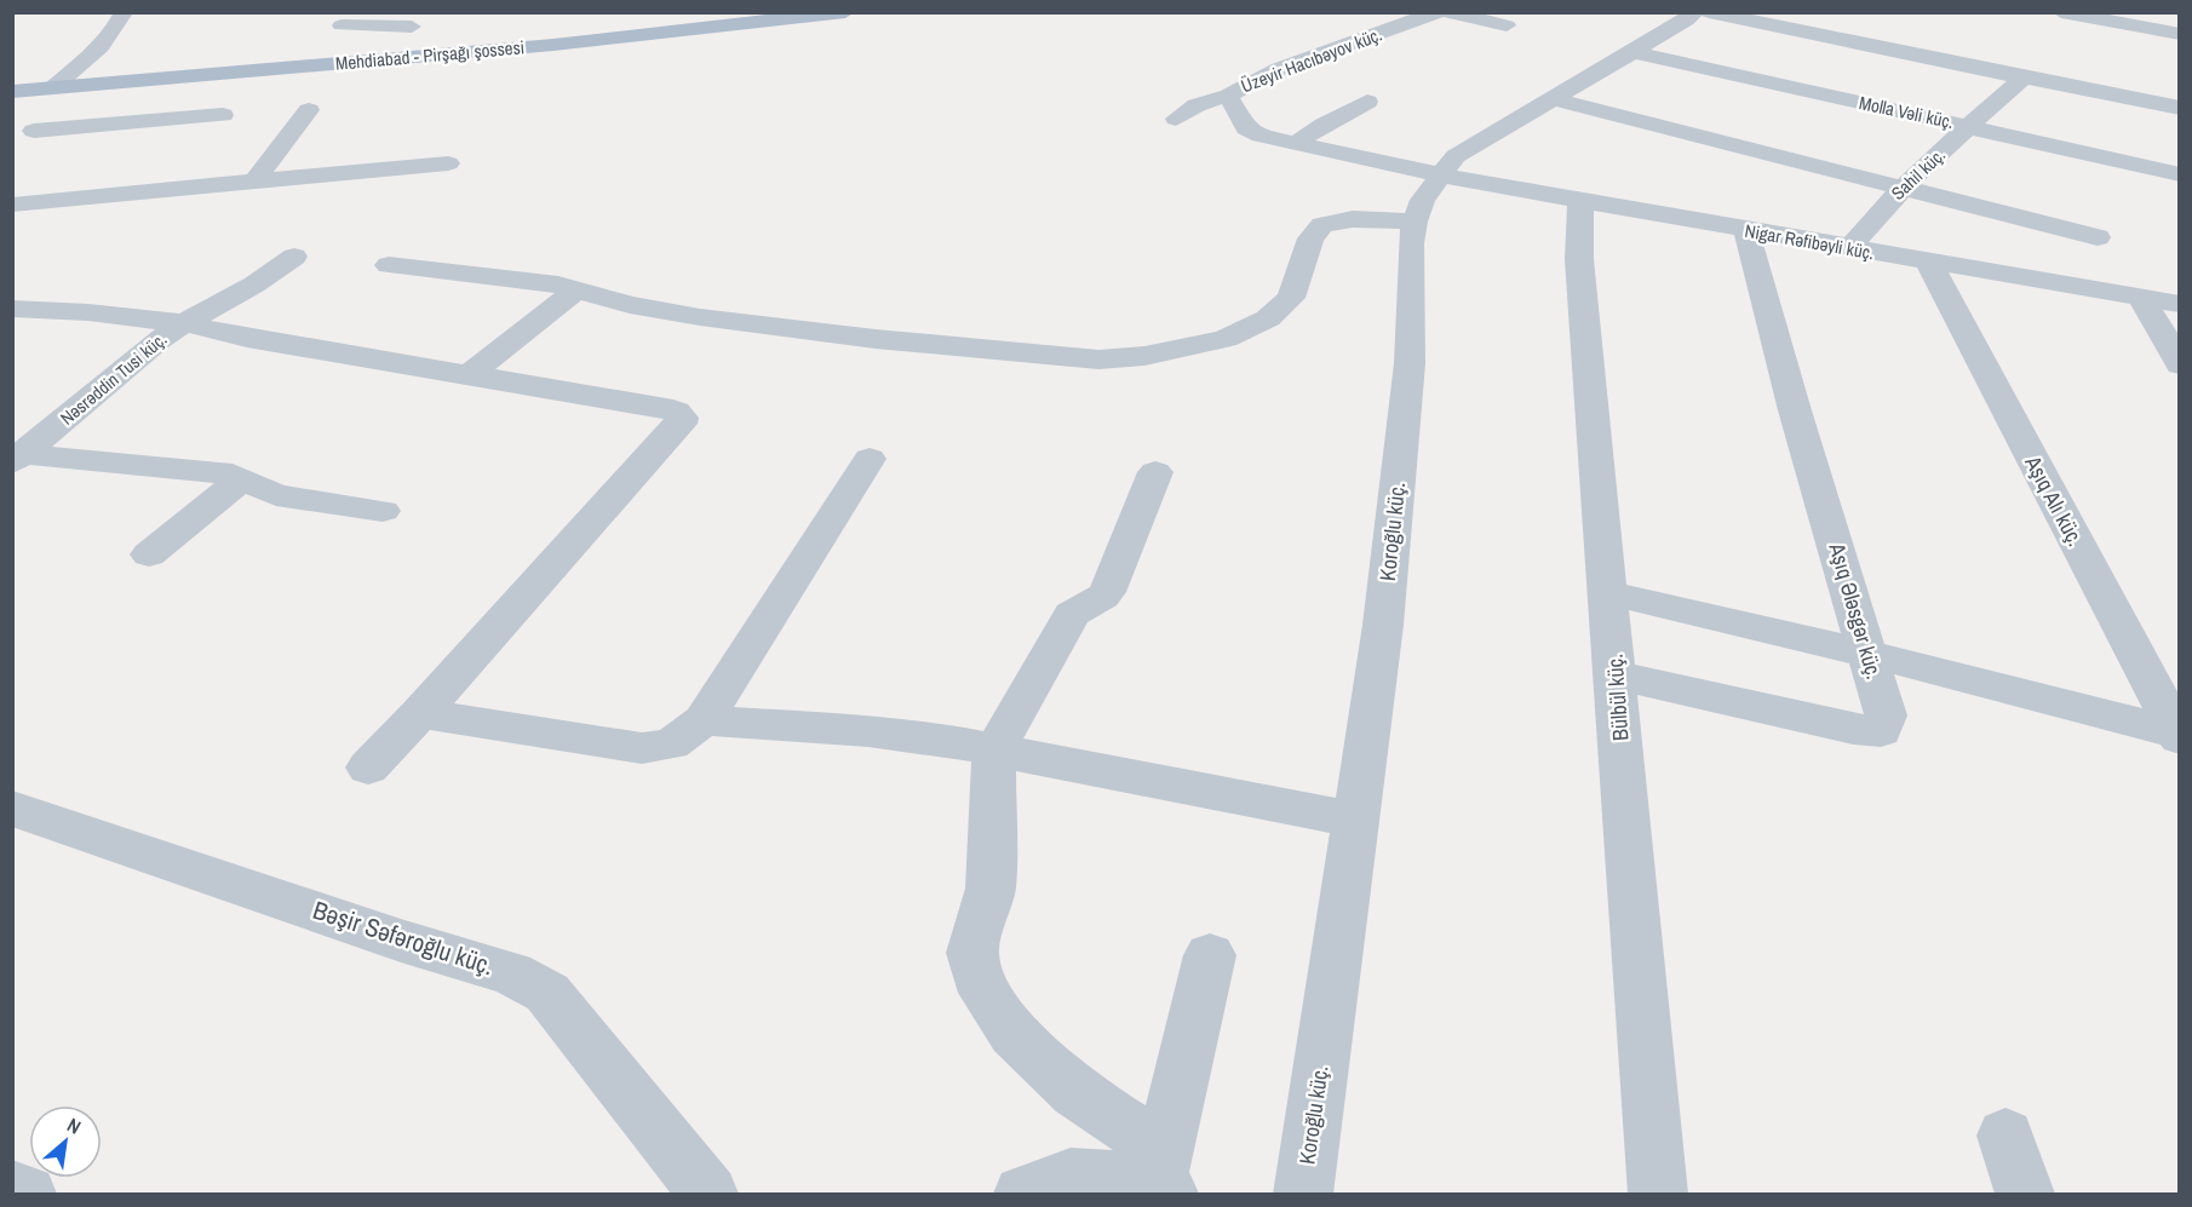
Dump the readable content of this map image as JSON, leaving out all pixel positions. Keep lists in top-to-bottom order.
{
  "streets": {
    "main road": ["Mehdiabad - Pirşağı şossesi"],
    "street": [
      "Üzeyir Hacıbəyov küç.",
      "Molla Vəli küç.",
      "Sahil küç.",
      "Nigar Rəfibəyli küç.",
      "Nəsrəddin Tusi küç.",
      "Aşıq Alı küç.",
      "Koroğlu küç.",
      "Aşıq Ələsgər küç.",
      "Bülbül küç.",
      "Bəşir Səfəroğlu küç."
    ]
  },
  "crossings": [
    ["Üzeyir Hacıbəyov küç.", "Nigar Rəfibəyli küç."],
    ["Molla Vəli küç.", "Sahil küç."],
    ["Molla Vəli küç.", "Koroğlu küç."],
    ["Sahil küç.", "Nigar Rəfibəyli küç."],
    ["Nigar Rəfibəyli küç.", "Aşıq Alı küç."],
    ["Nigar Rəfibəyli küç.", "Koroğlu küç."],
    ["Nigar Rəfibəyli küç.", "Aşıq Ələsgər küç."],
    ["Nigar Rəfibəyli küç.", "Bülbül küç."],
    ["Aşıq Ələsgər küç.", "Bülbül küç."]
  ],
  "north": "top right"
}
